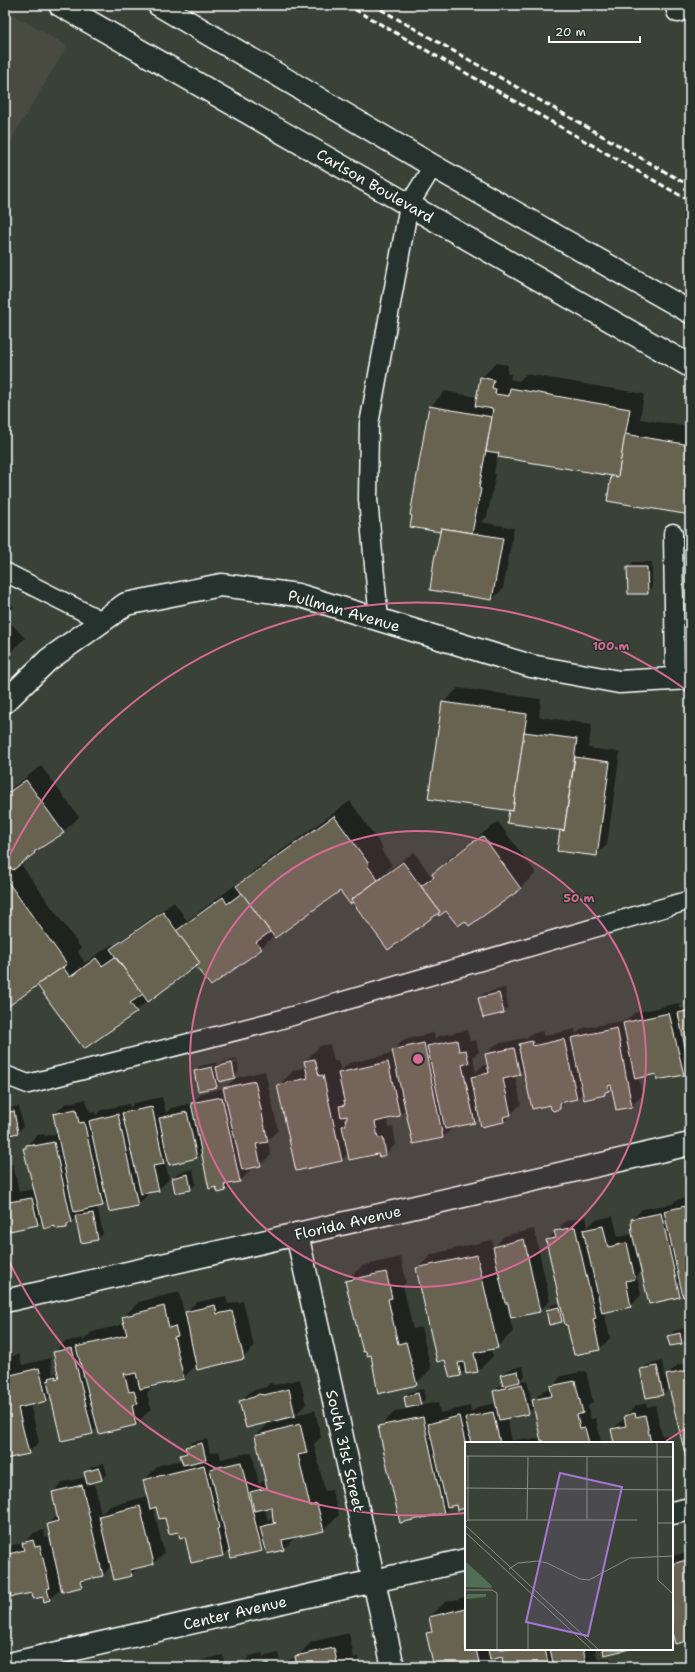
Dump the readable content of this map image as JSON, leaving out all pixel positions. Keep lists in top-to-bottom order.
{
  "streets": {
    "street": [
      "Carlson Boulevard",
      "Pullman Avenue",
      "Florida Avenue",
      "South 31st Street",
      "Center Avenue"
    ]
  },
  "crossings": [
    ["Florida Avenue", "South 31st Street"],
    ["South 31st Street", "Center Avenue"]
  ],
  "scale_bar": "20 m",
  "rings": ["100 m", "50 m"]
}
